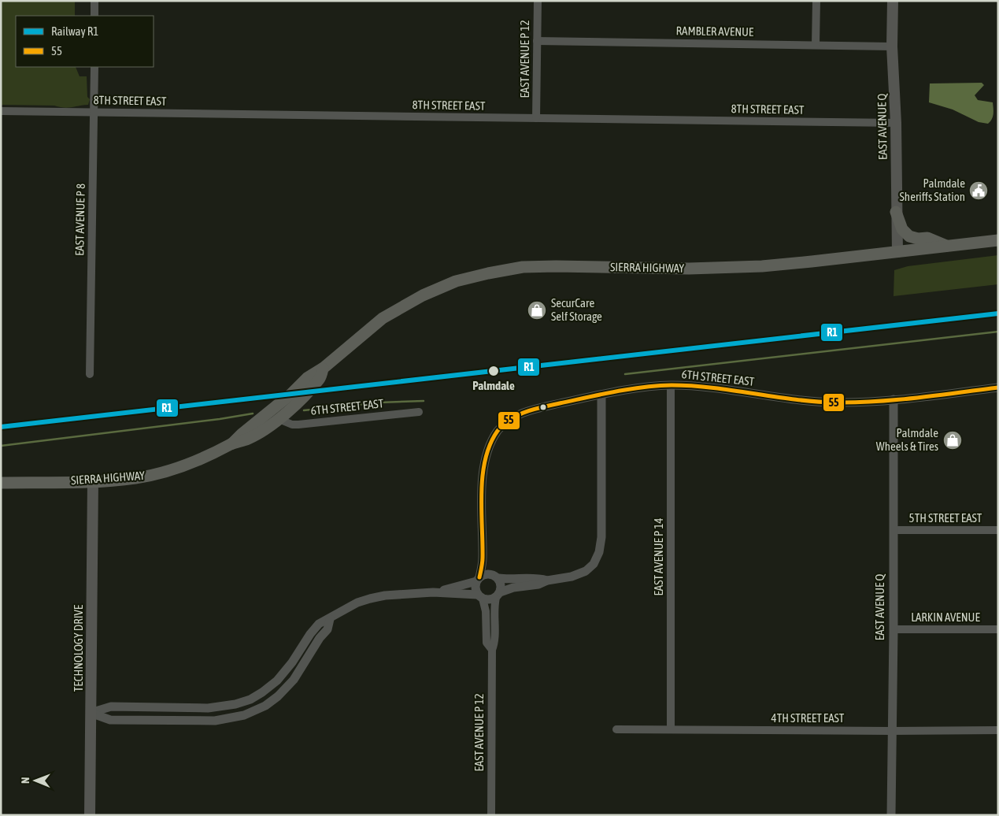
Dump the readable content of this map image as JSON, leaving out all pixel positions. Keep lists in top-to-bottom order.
{
  "streets": {
    "main road": ["EAST AVENUE Q", "SIERRA HIGHWAY", "TECHNOLOGY DRIVE"],
    "street": [
      "RAMBLER AVENUE",
      "EAST AVENUE P 12",
      "8TH STREET EAST",
      "EAST AVENUE P 8",
      "6TH STREET EAST",
      "5TH STREET EAST",
      "EAST AVENUE P 14",
      "LARKIN AVENUE",
      "4TH STREET EAST"
    ]
  },
  "crossings": [
    ["RAMBLER AVENUE", "EAST AVENUE P 12"],
    ["RAMBLER AVENUE", "EAST AVENUE Q"],
    ["EAST AVENUE P 12", "8TH STREET EAST"],
    ["EAST AVENUE P 12", "6TH STREET EAST"],
    ["8TH STREET EAST", "EAST AVENUE Q"],
    ["8TH STREET EAST", "EAST AVENUE P 8"],
    ["EAST AVENUE Q", "SIERRA HIGHWAY"],
    ["EAST AVENUE Q", "6TH STREET EAST"],
    ["EAST AVENUE Q", "5TH STREET EAST"],
    ["EAST AVENUE Q", "LARKIN AVENUE"],
    ["EAST AVENUE Q", "4TH STREET EAST"],
    ["SIERRA HIGHWAY", "6TH STREET EAST"],
    ["SIERRA HIGHWAY", "TECHNOLOGY DRIVE"],
    ["6TH STREET EAST", "EAST AVENUE P 14"],
    ["EAST AVENUE P 14", "4TH STREET EAST"]
  ],
  "places": {
    "public building": ["Palmdale Sheriffs Station"],
    "shop": ["SecurCare Self Storage", "Palmdale Wheels & Tires"],
    "other": ["Palmdale"]
  },
  "lines": ["rail line R1", "transit line 55"],
  "legend": ["Railway R1", "55"],
  "north": "left"
}
